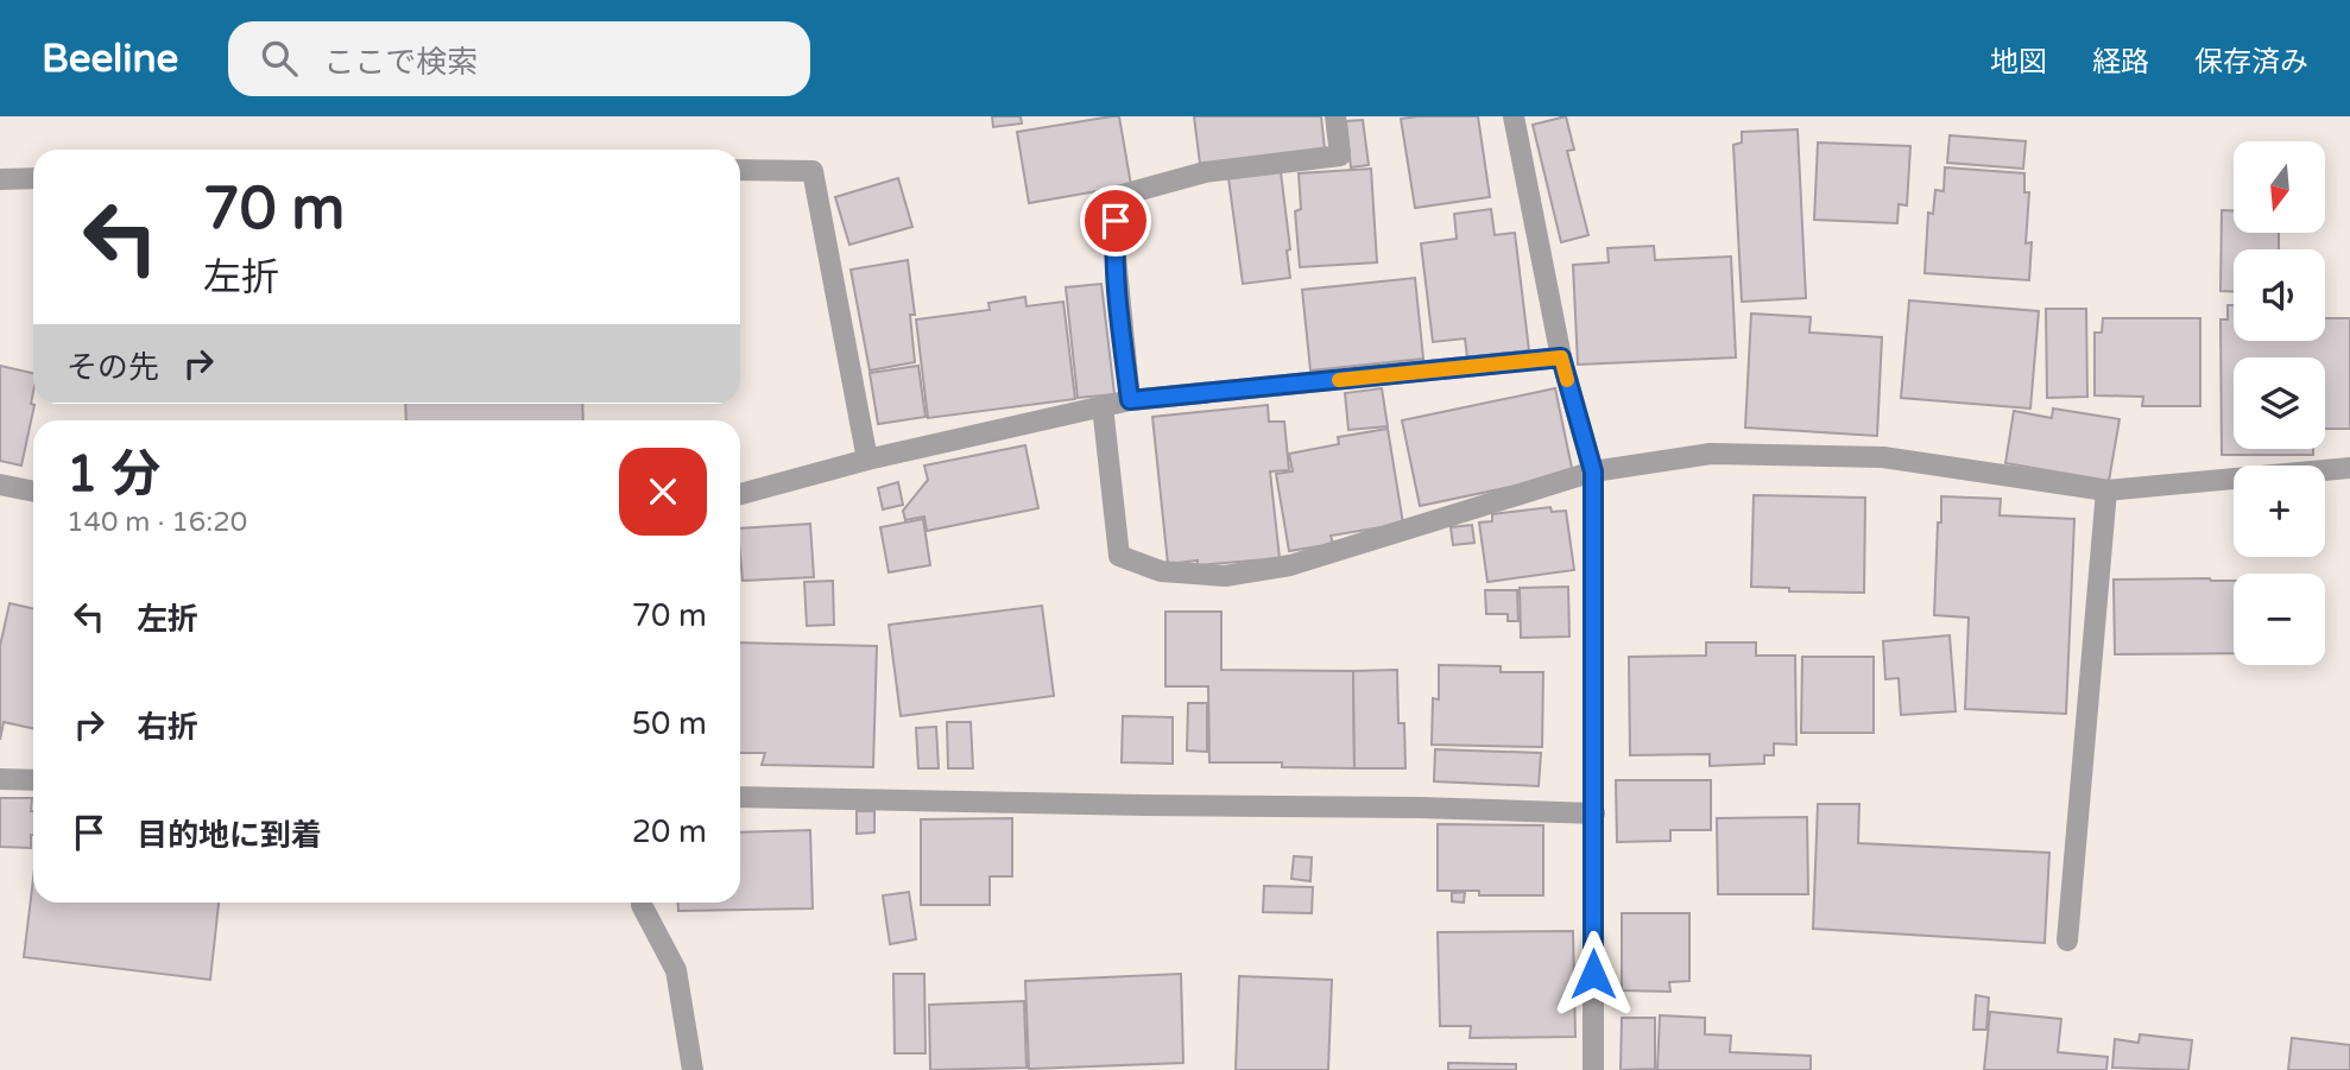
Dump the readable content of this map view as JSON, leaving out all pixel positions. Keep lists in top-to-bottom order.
{
  "north": "bottom",
  "page": {
    "header": "Beeline",
    "search": "ここで検索",
    "nav": ["地図", "経路", "保存済み"],
    "map_buttons": ["+", "−"],
    "turn": ["70 m", "左折"],
    "then": "その先",
    "heading": ["1 分", "140 m · 16:20"],
    "list": [
      {
        "name": "左折",
        "value": "70 m"
      },
      {
        "name": "右折",
        "value": "50 m"
      },
      {
        "name": "目的地に到着",
        "value": "20 m"
      }
    ]
  }
}
